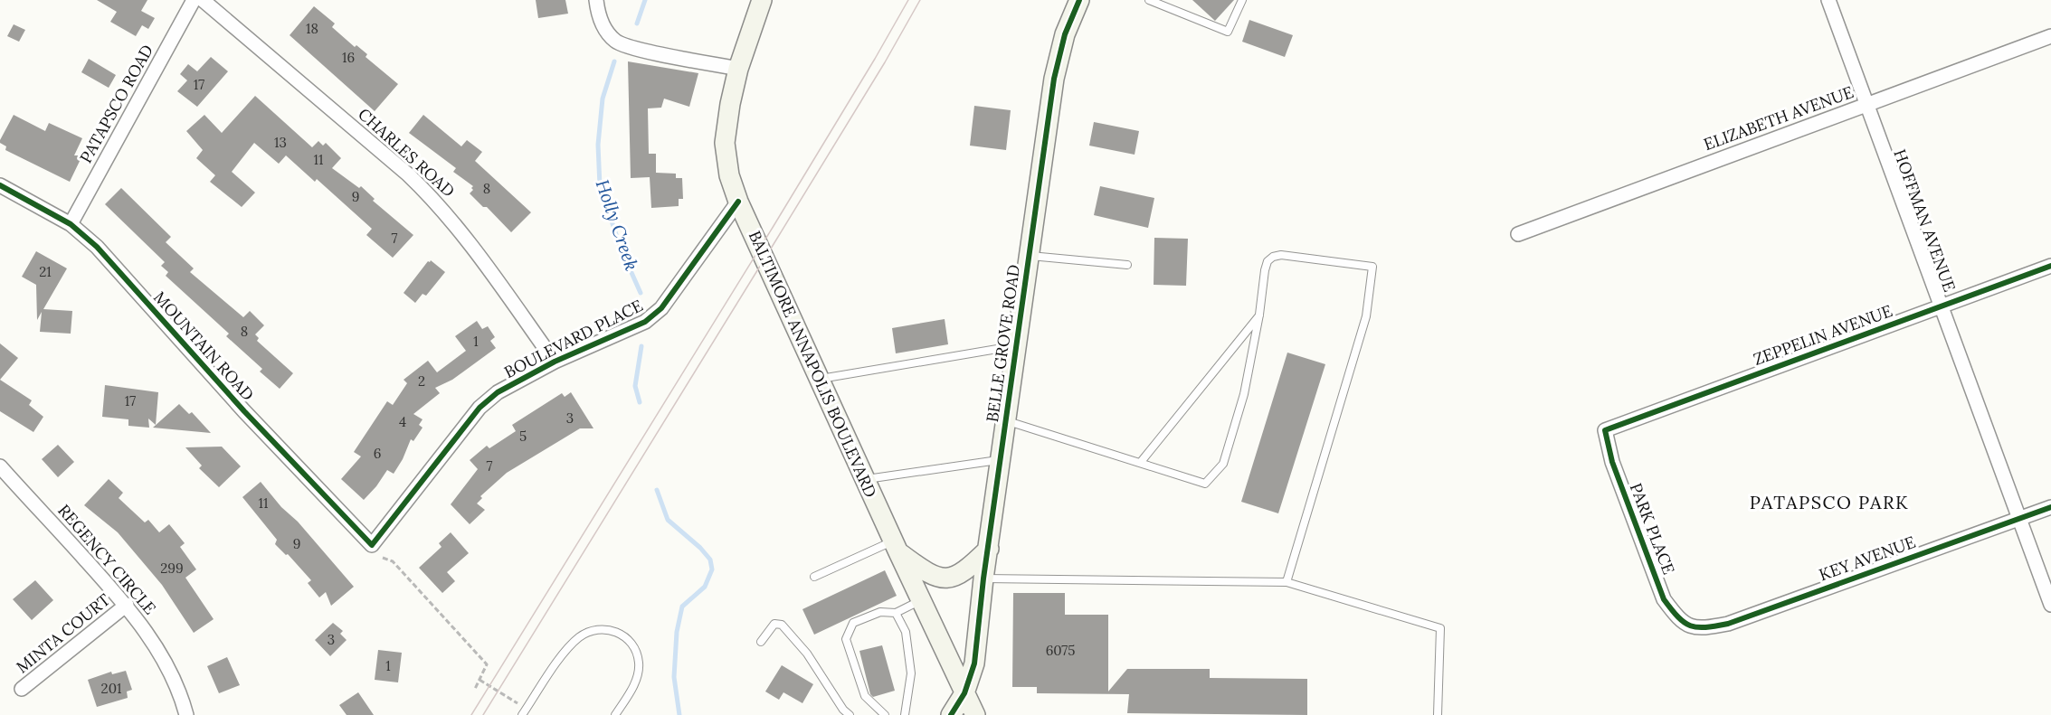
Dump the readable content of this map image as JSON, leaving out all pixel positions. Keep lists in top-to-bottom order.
{
  "streets": {
    "main road": ["BELLE GROVE ROAD", "BALTIMORE ANNAPOLIS BOULEVARD"],
    "street": [
      "PATAPSCO ROAD",
      "ELIZABETH AVENUE",
      "CHARLES ROAD",
      "HOFFMAN AVENUE",
      "ZEPPELIN AVENUE",
      "BOULEVARD PLACE",
      "MOUNTAIN ROAD",
      "PARK PLACE",
      "KEY AVENUE",
      "REGENCY CIRCLE",
      "MINTA COURT"
    ]
  },
  "crossings": [
    ["PATAPSCO ROAD", "MOUNTAIN ROAD"],
    ["ELIZABETH AVENUE", "HOFFMAN AVENUE"],
    ["CHARLES ROAD", "BOULEVARD PLACE"],
    ["HOFFMAN AVENUE", "ZEPPELIN AVENUE"],
    ["HOFFMAN AVENUE", "KEY AVENUE"],
    ["ZEPPELIN AVENUE", "PARK PLACE"],
    ["BOULEVARD PLACE", "MOUNTAIN ROAD"],
    ["BOULEVARD PLACE", "BALTIMORE ANNAPOLIS BOULEVARD"],
    ["BELLE GROVE ROAD", "BALTIMORE ANNAPOLIS BOULEVARD"],
    ["PARK PLACE", "KEY AVENUE"],
    ["REGENCY CIRCLE", "MINTA COURT"]
  ],
  "districts": ["PATAPSCO PARK"],
  "water": ["Holly Creek"],
  "house_numbers": [
    "18",
    "16",
    "17",
    "13",
    "11",
    "8",
    "9",
    "7",
    "21",
    "8",
    "1",
    "2",
    "17",
    "3",
    "4",
    "5",
    "6",
    "7",
    "11",
    "9",
    "299",
    "3",
    "6075",
    "1",
    "201"
  ]
}
